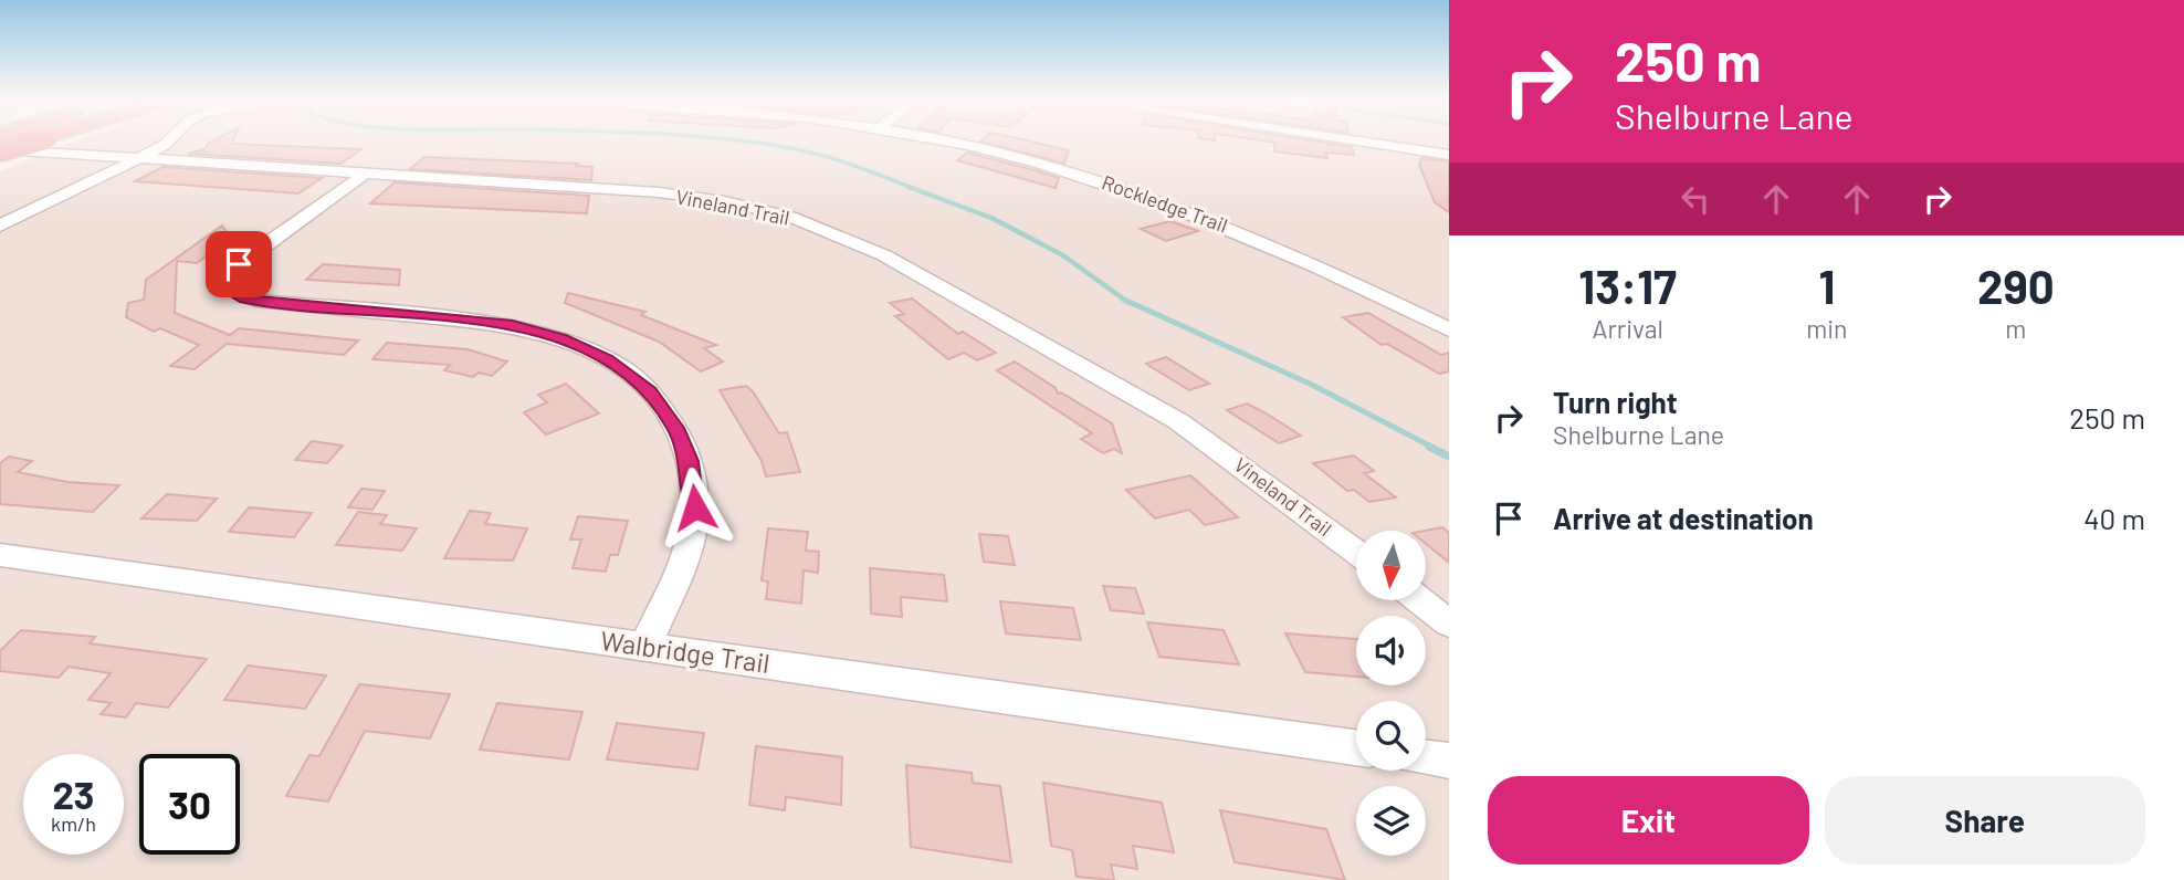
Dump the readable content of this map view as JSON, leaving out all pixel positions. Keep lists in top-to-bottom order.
{
  "streets": {
    "street": ["Rockledge Trail", "Vineland Trail", "Walbridge Trail"]
  },
  "north": "bottom",
  "page": {
    "turn": ["250 m", "Shelburne Lane"],
    "eta": [
      "13:17",
      "Arrival",
      "1",
      "min",
      "290",
      "m"
    ],
    "list": [
      {
        "name": "Turn right",
        "note": "Shelburne Lane",
        "value": "250 m"
      },
      {
        "name": "Arrive at destination",
        "value": "40 m"
      }
    ],
    "speed": "23 km/h",
    "limit": "30",
    "buttons": ["Exit", "Share"]
  }
}
